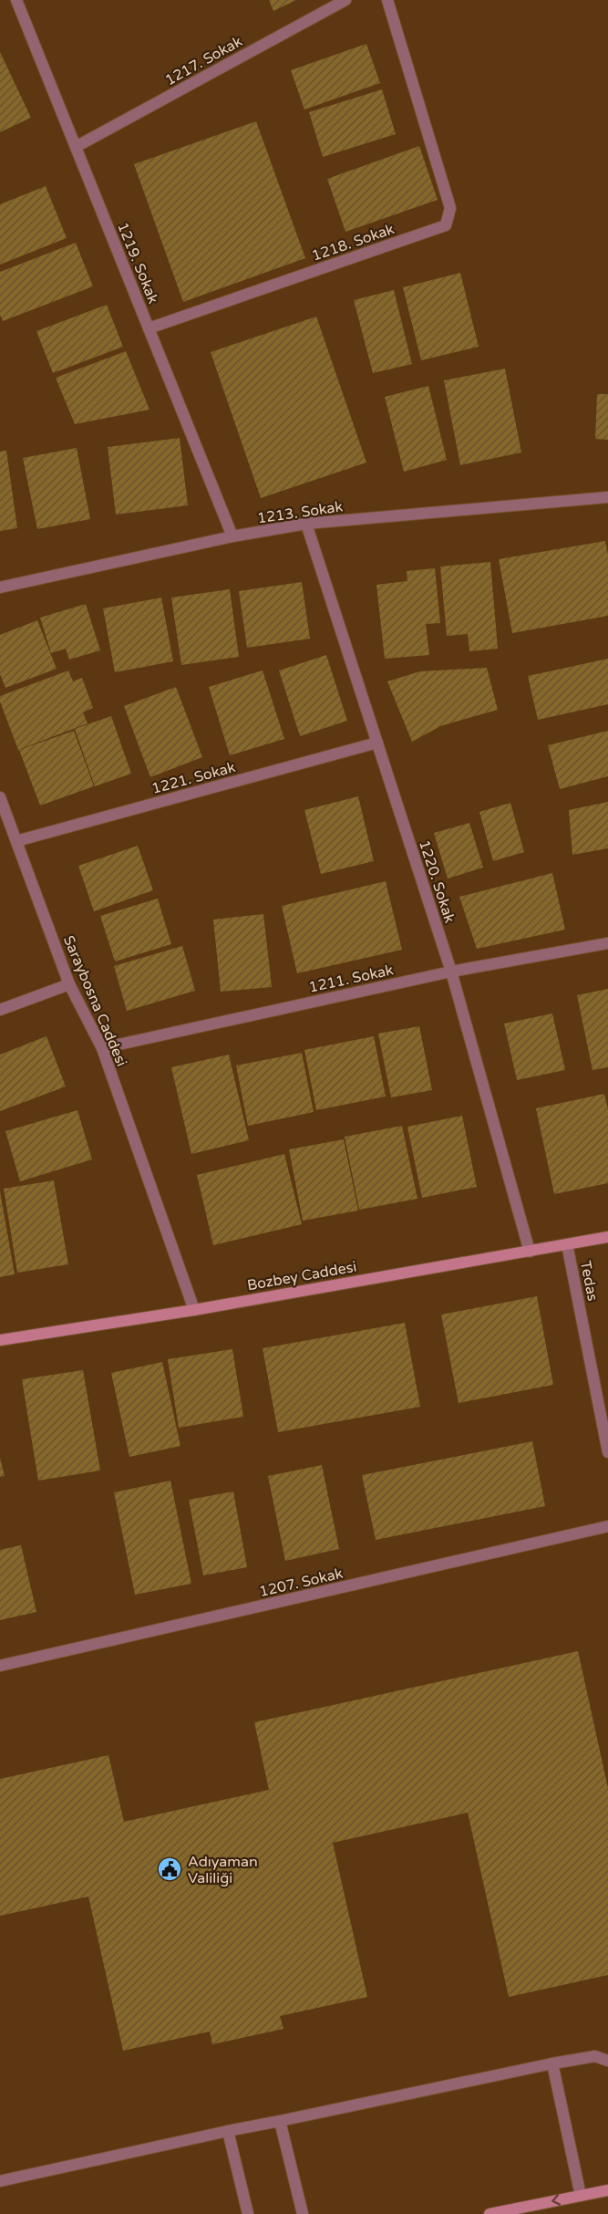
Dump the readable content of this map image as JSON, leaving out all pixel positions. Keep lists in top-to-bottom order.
{
  "streets": {
    "street": [
      "1217. Sokak",
      "1218. Sokak",
      "1219. Sokak",
      "1213. Sokak",
      "1221. Sokak",
      "1220. Sokak",
      "1211. Sokak",
      "Saraybosna Caddesi",
      "Bozbey Caddesi",
      "Tedas",
      "1207. Sokak"
    ]
  },
  "crossings": [
    ["1217. Sokak", "1219. Sokak"],
    ["1218. Sokak", "1219. Sokak"],
    ["1219. Sokak", "1213. Sokak"],
    ["1213. Sokak", "1220. Sokak"],
    ["1221. Sokak", "1220. Sokak"],
    ["1221. Sokak", "Saraybosna Caddesi"],
    ["1220. Sokak", "1211. Sokak"],
    ["1220. Sokak", "Bozbey Caddesi"],
    ["1211. Sokak", "Saraybosna Caddesi"],
    ["Saraybosna Caddesi", "Bozbey Caddesi"],
    ["Bozbey Caddesi", "Tedas"]
  ],
  "places": {
    "public building": ["Adıyaman Valiliği"]
  }
}
